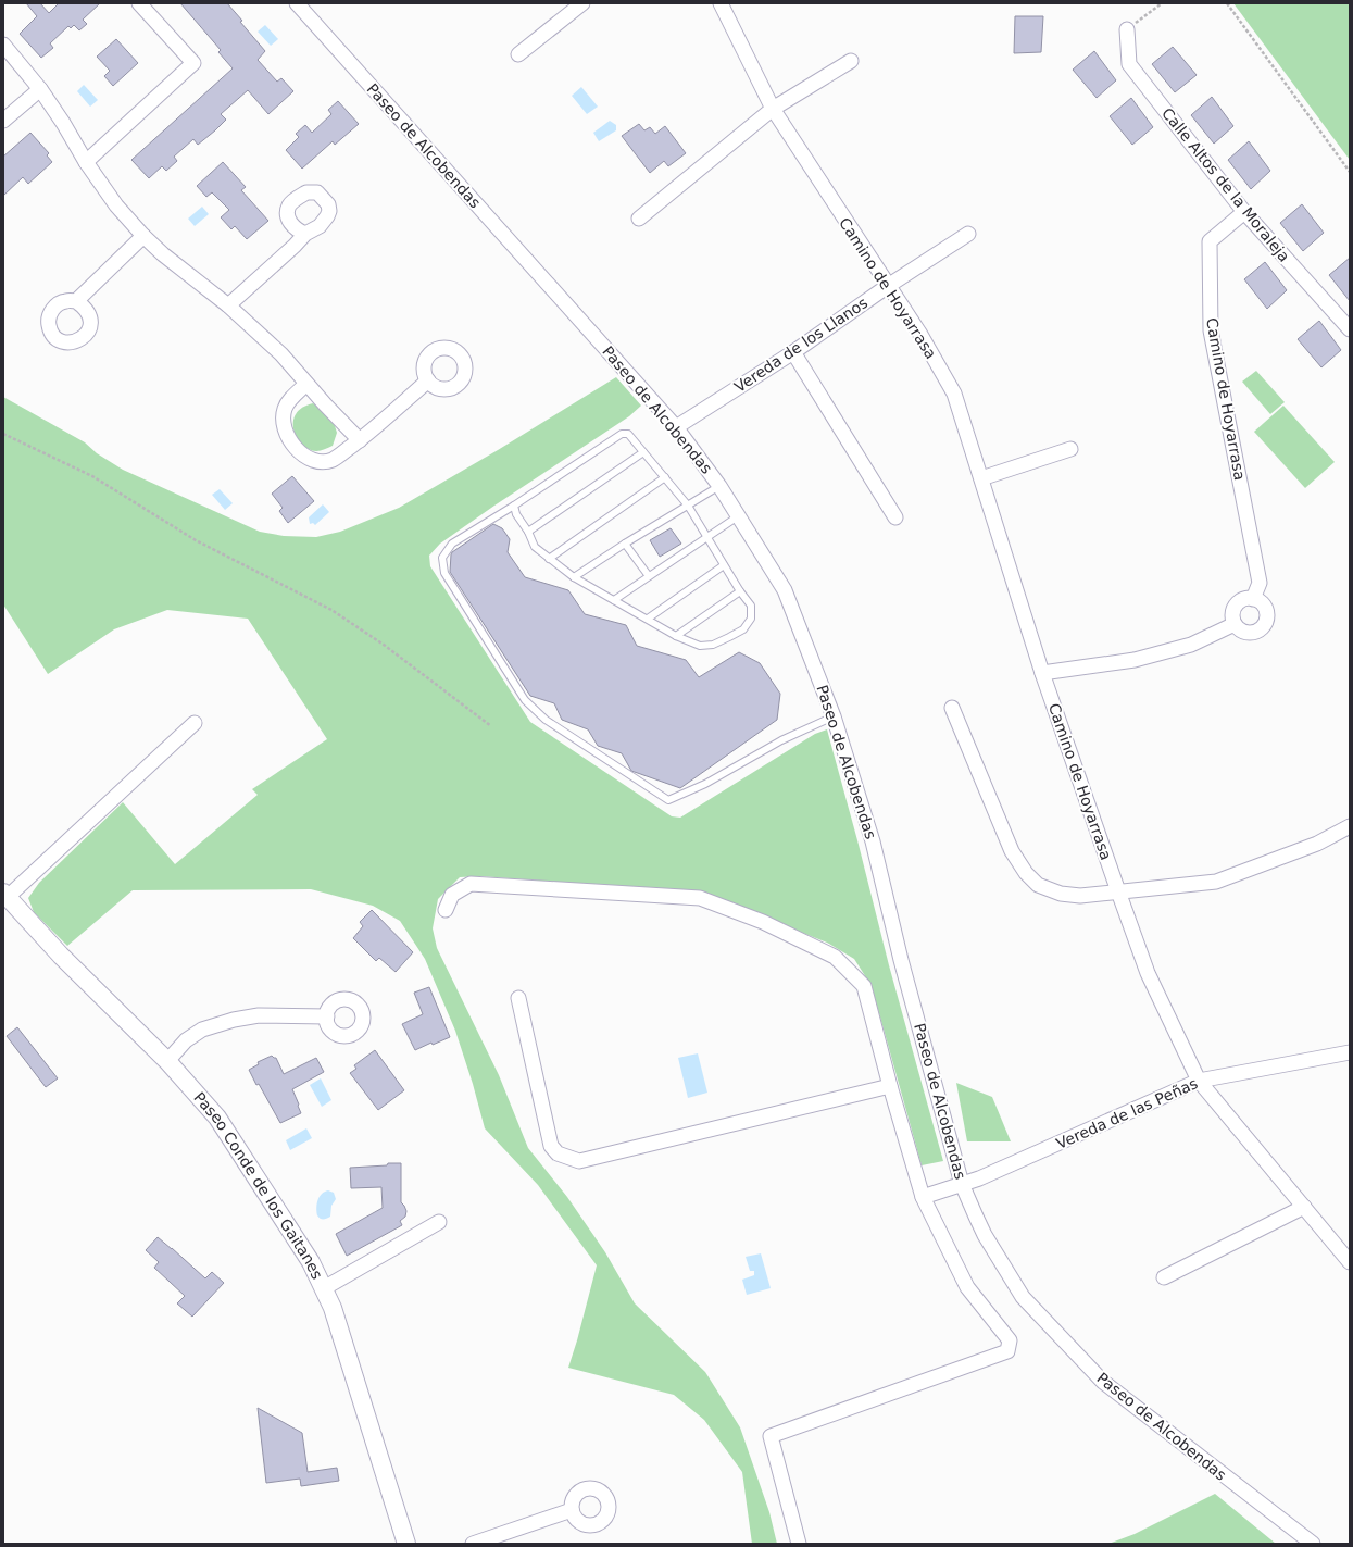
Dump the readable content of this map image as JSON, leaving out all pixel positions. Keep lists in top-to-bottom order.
{
  "streets": {
    "street": [
      "Paseo de Alcobendas",
      "Calle Altos de la Moraleja",
      "Camino de Hoyarrasa",
      "Vereda de los Llanos",
      "Vereda de las Peñas",
      "Paseo Conde de los Gaitanes"
    ]
  },
  "crossings": [
    ["Paseo de Alcobendas", "Vereda de los Llanos"],
    ["Paseo de Alcobendas", "Vereda de las Peñas"],
    ["Calle Altos de la Moraleja", "Camino de Hoyarrasa"],
    ["Camino de Hoyarrasa", "Vereda de los Llanos"],
    ["Camino de Hoyarrasa", "Vereda de las Peñas"]
  ]
}
